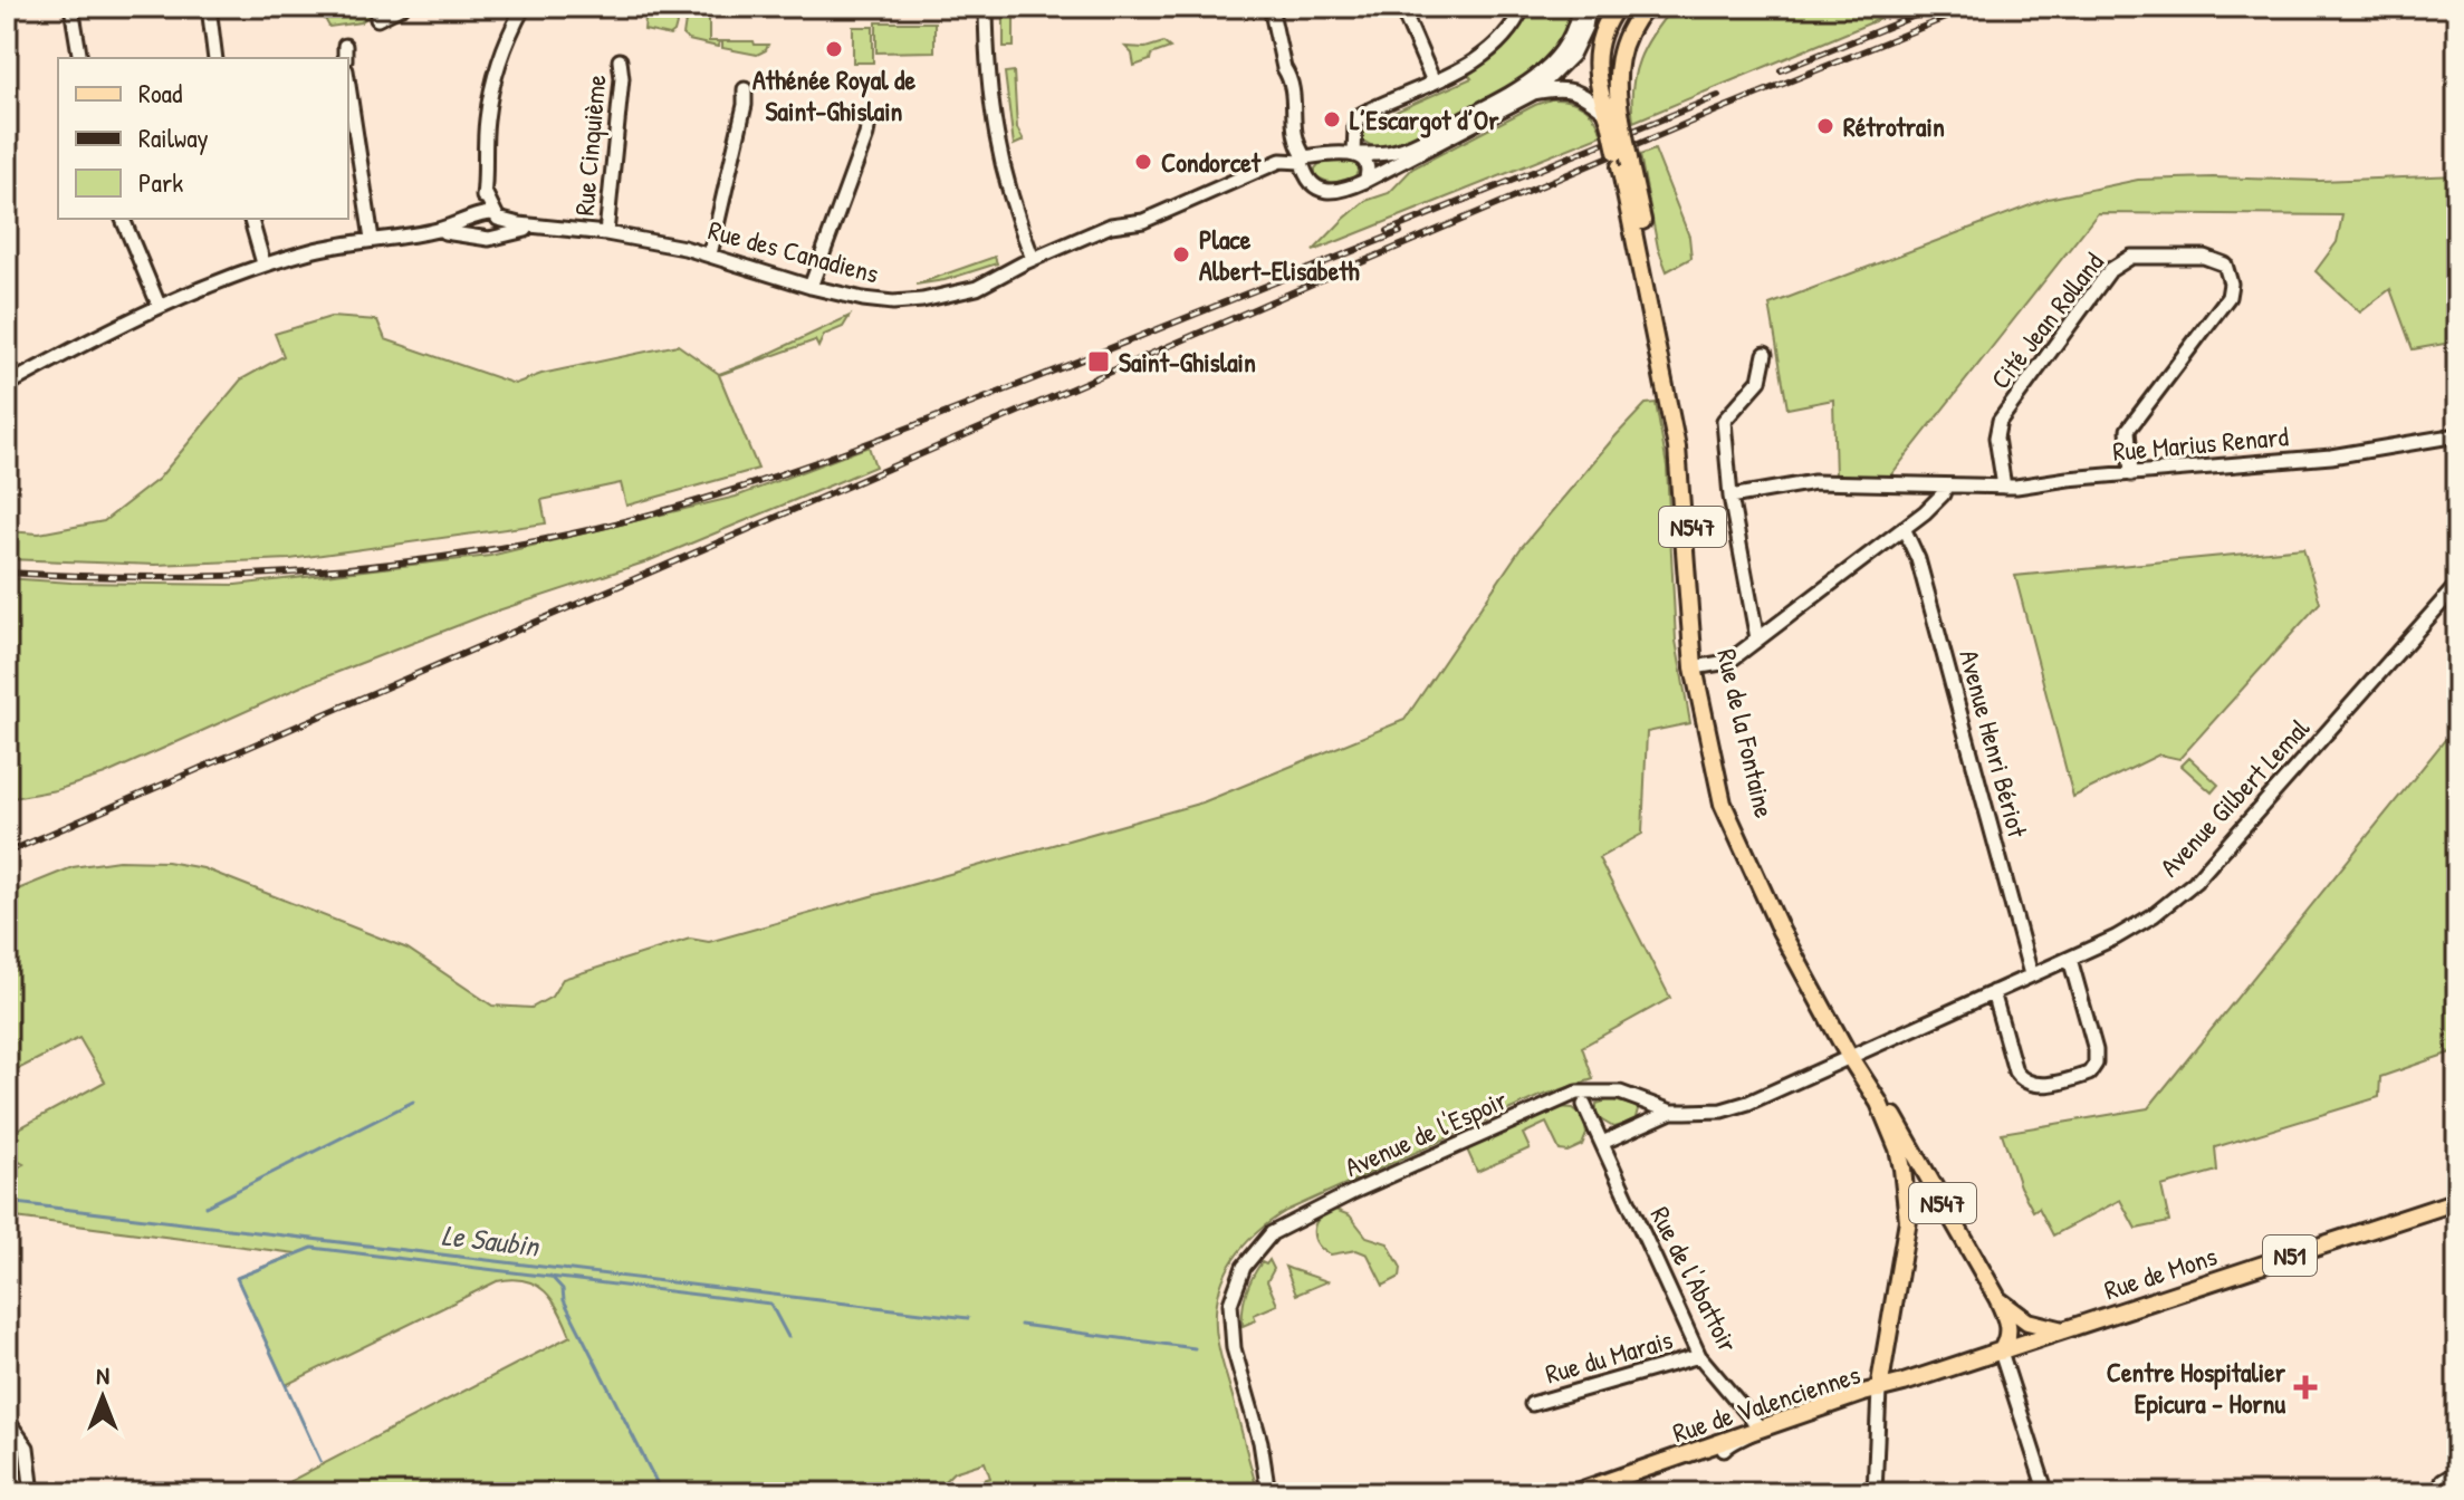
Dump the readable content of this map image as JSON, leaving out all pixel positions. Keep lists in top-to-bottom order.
{
  "streets": {
    "main road": [
      "N547",
      "Rue de la Fontaine",
      "N51",
      "Rue de Mons",
      "Rue de Valenciennes"
    ],
    "street": [
      "Rue Cinquième",
      "Rue des Canadiens",
      "Cité Jean Rolland",
      "Rue Marius Renard",
      "Avenue Henri Bériot",
      "Avenue Gilbert Lemal",
      "Avenue de l'Espoir",
      "Rue de l'Abattoir",
      "Rue du Marais"
    ]
  },
  "crossings": [
    ["Rue Cinquième", "Rue des Canadiens"],
    ["Cité Jean Rolland", "Rue Marius Renard"],
    ["N547", "Rue de la Fontaine"],
    ["Rue de la Fontaine", "Avenue Gilbert Lemal"],
    ["Rue de la Fontaine", "Avenue de l'Espoir"],
    ["Rue de la Fontaine", "Rue de Mons"],
    ["Rue de la Fontaine", "Rue de Valenciennes"],
    ["Avenue Henri Bériot", "Avenue Gilbert Lemal"],
    ["Avenue Gilbert Lemal", "Avenue de l'Espoir"],
    ["Rue de Mons", "Rue de Valenciennes"],
    ["Rue de l'Abattoir", "Rue du Marais"],
    ["Rue de l'Abattoir", "Rue de Valenciennes"]
  ],
  "water": ["Le Saubin"],
  "places": {
    "other": [
      "Athénée Royal de Saint-Ghislain",
      "L’Escargot d’Or",
      "Rétrotrain",
      "Condorcet",
      "Place Albert-Elisabeth"
    ],
    "transit": ["Saint-Ghislain"],
    "health": ["Centre Hospitalier Epicura - Hornu"]
  },
  "legend": ["Road", "Railway", "Park"],
  "north": "top"
}
